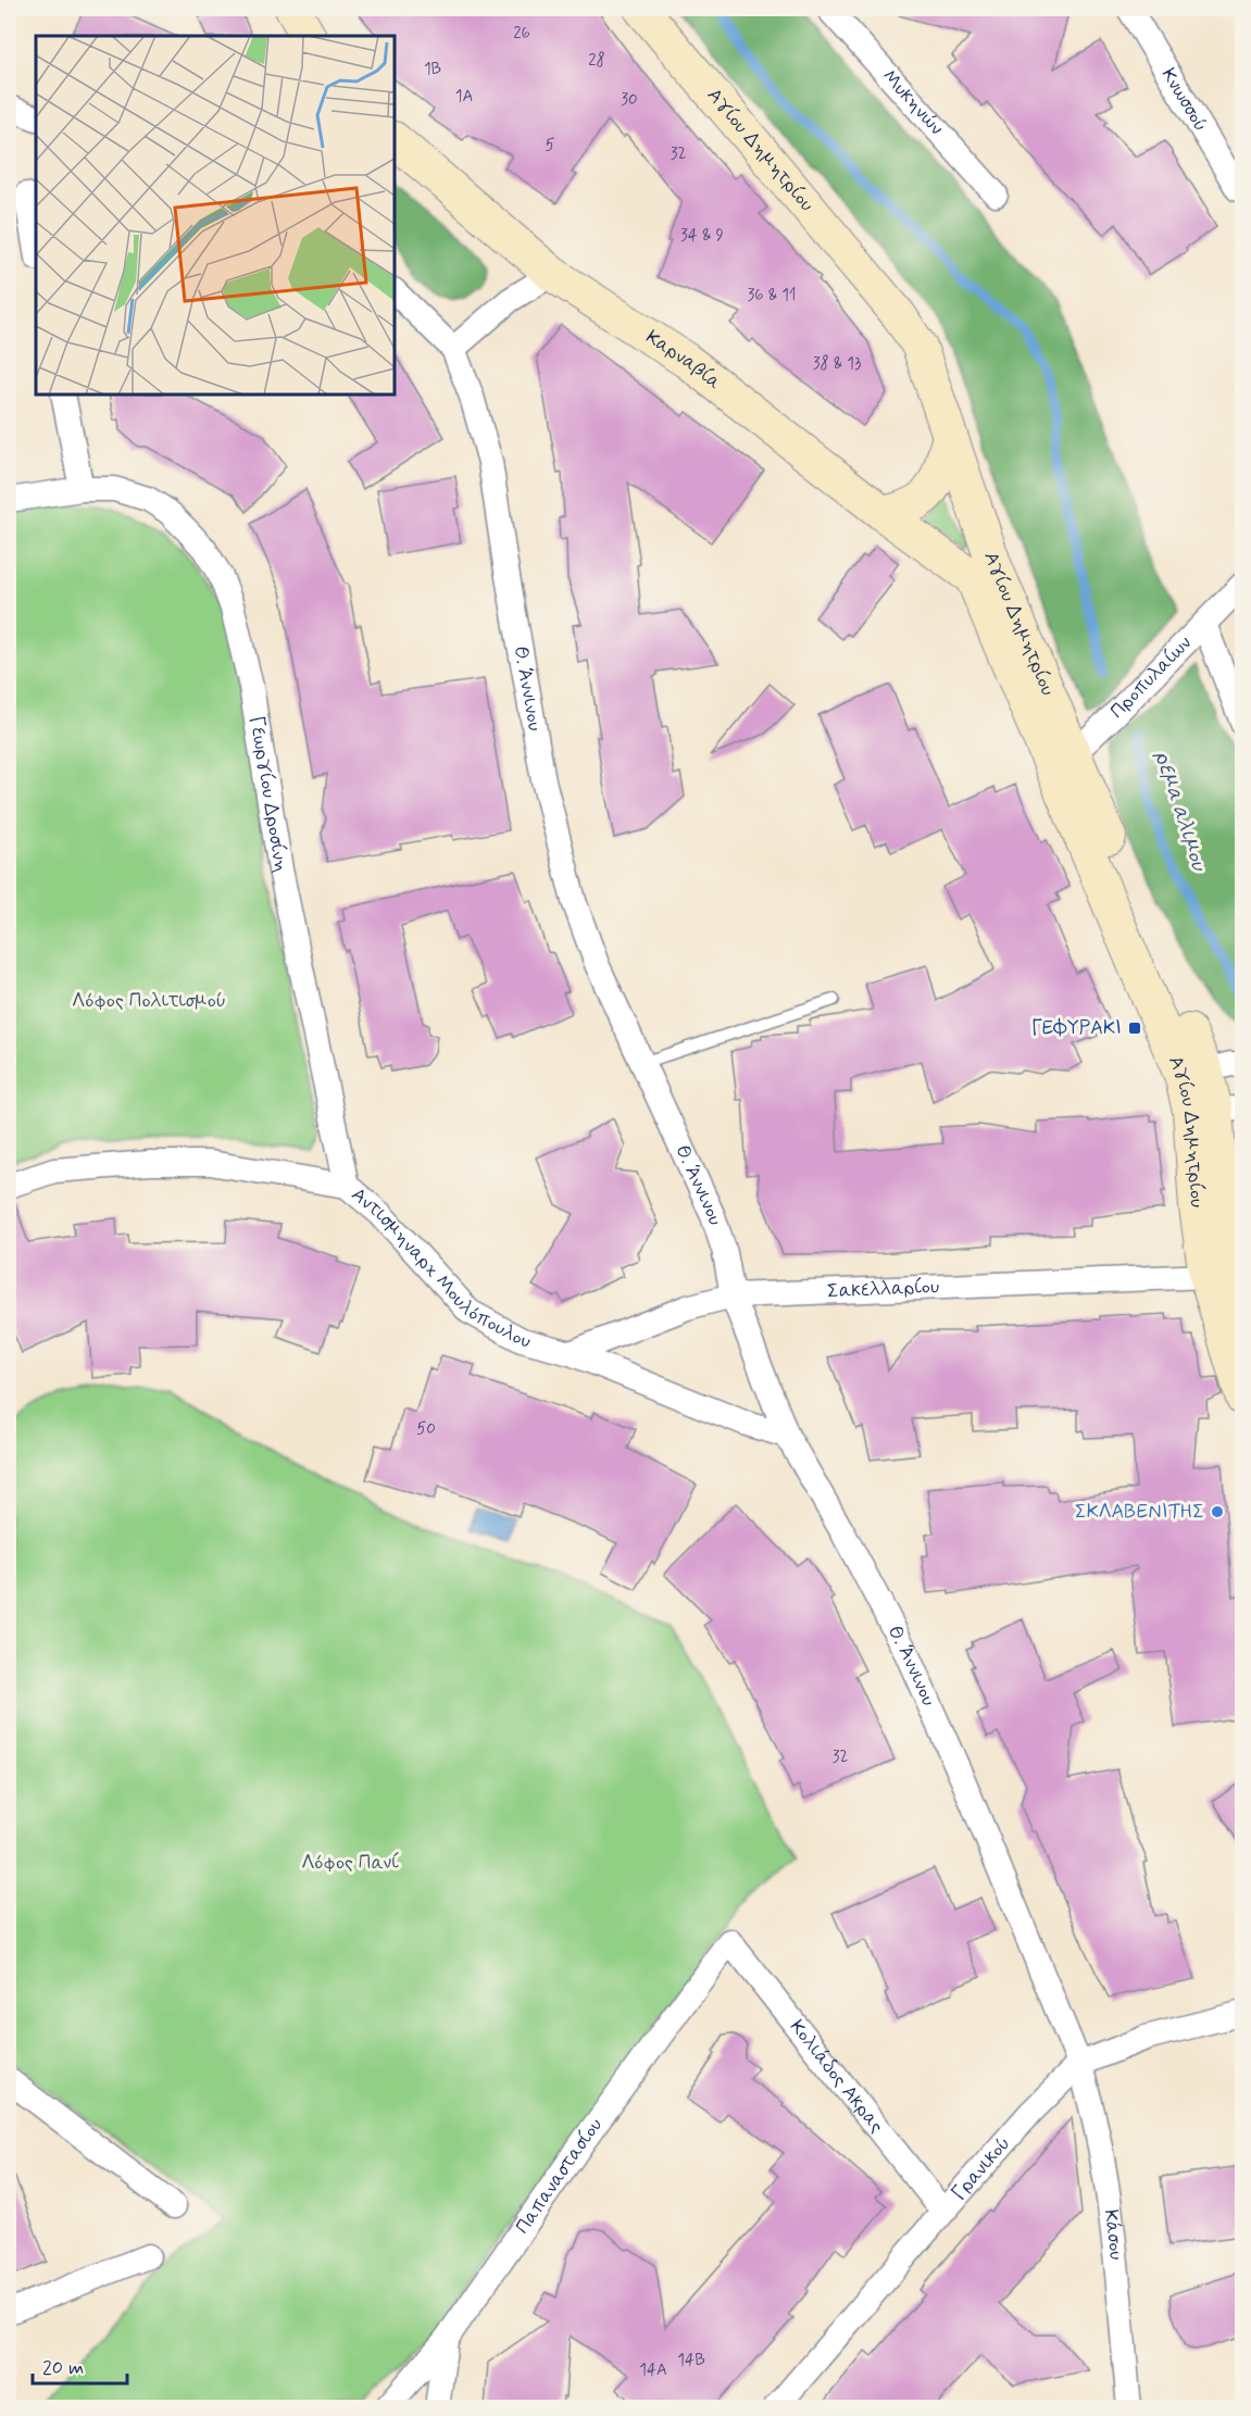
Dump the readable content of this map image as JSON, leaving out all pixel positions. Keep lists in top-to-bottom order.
{
  "streets": {
    "street": [
      "Κνωσσού",
      "Μυκηνών",
      "Αγίου Δημητρίου",
      "Καρναβία",
      "Προπυλαίων",
      "Θ. Άννινου",
      "Γεωργίου Δροσίνη",
      "Αντισμηναρχ Μουλόπουλου",
      "Σακελλαρίου",
      "Κολιάδος Ακρας",
      "Γρανικού",
      "Παπαναστασίου",
      "Κάσου"
    ]
  },
  "crossings": [
    ["Αγίου Δημητρίου", "Καρναβία"],
    ["Αγίου Δημητρίου", "Προπυλαίων"],
    ["Αγίου Δημητρίου", "Σακελλαρίου"],
    ["Θ. Άννινου", "Αντισμηναρχ Μουλόπουλου"],
    ["Θ. Άννινου", "Σακελλαρίου"],
    ["Θ. Άννινου", "Γρανικού"],
    ["Θ. Άννινου", "Κάσου"],
    ["Γεωργίου Δροσίνη", "Αντισμηναρχ Μουλόπουλου"],
    ["Αντισμηναρχ Μουλόπουλου", "Σακελλαρίου"],
    ["Κολιάδος Ακρας", "Γρανικού"],
    ["Κολιάδος Ακρας", "Παπαναστασίου"],
    ["Γρανικού", "Κάσου"]
  ],
  "water": ["ρεμα αλιμου"],
  "parks": ["Λόφος Πολιτισμού", "Λόφος Πανί"],
  "places": {
    "transit": ["ΓΕΦΥΡΑΚΙ"],
    "other": ["ΣΚΛΑΒΕΝΙΤΗΣ"]
  },
  "house_numbers": [
    "26",
    "28",
    "1B",
    "1A",
    "30",
    "5",
    "32",
    "34 & 9",
    "36 & 11",
    "38 & 13",
    "50",
    "32",
    "14B",
    "14A"
  ],
  "scale_bar": "20 m"
}
